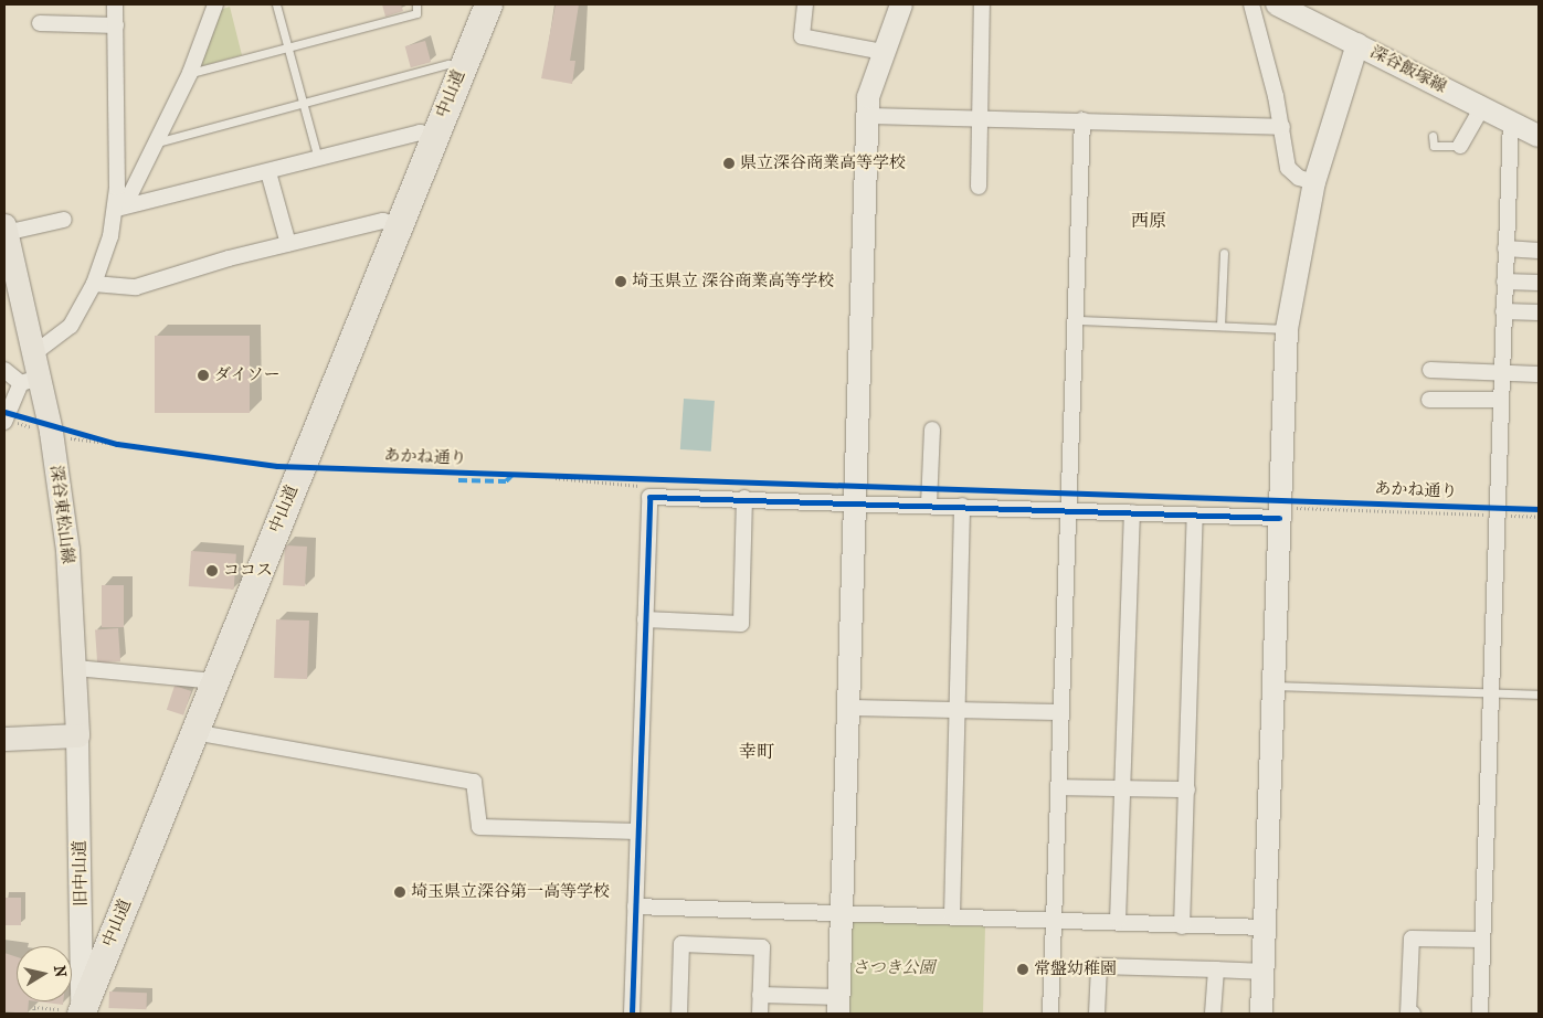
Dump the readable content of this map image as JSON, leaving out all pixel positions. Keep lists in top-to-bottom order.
{
  "streets": {
    "highway": ["中山道"],
    "main road": ["深谷東松山線"],
    "street": ["深谷飯塚線", "旧中山道"],
    "cycle path": ["あかね通り"]
  },
  "crossings": [
    ["中山道", "旧中山道"],
    ["深谷東松山線", "旧中山道"]
  ],
  "districts": ["西原", "幸町"],
  "parks": ["さつき公園"],
  "places": [
    "県立深谷商業高等学校",
    "埼玉県立 深谷商業高等学校",
    "ダイソー",
    "ココス",
    "埼玉県立深谷第一高等学校",
    "常盤幼稚園"
  ],
  "north": "right"
}
